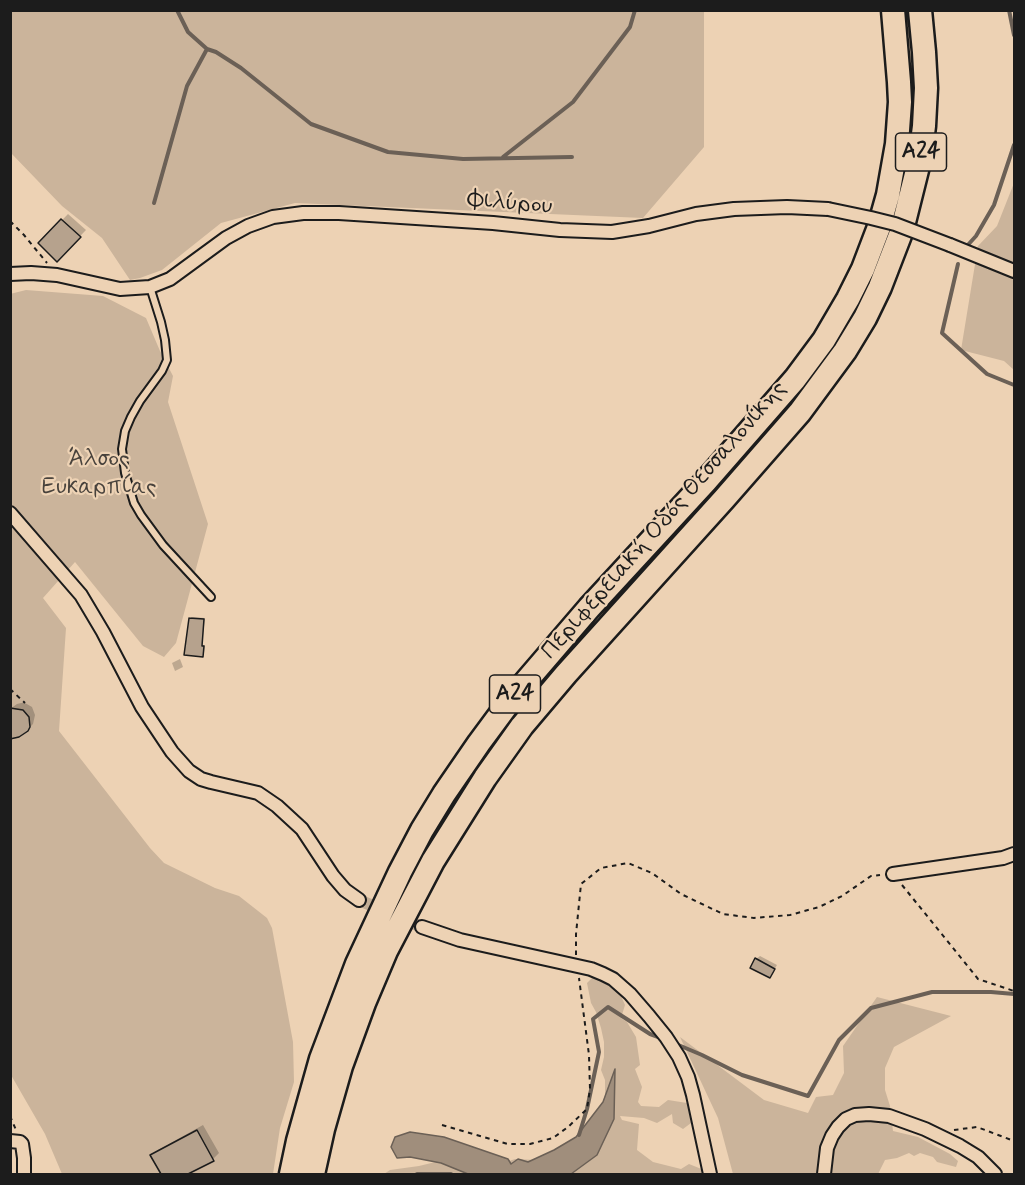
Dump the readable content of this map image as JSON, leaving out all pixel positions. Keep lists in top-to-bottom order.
{
  "streets": {
    "highway": ["Α24", "Περιφερειακή Οδός Θεσσαλονίκης"],
    "street": ["Φιλύρου"]
  },
  "parks": ["Άλσος Ευκαρπίας"]
}
